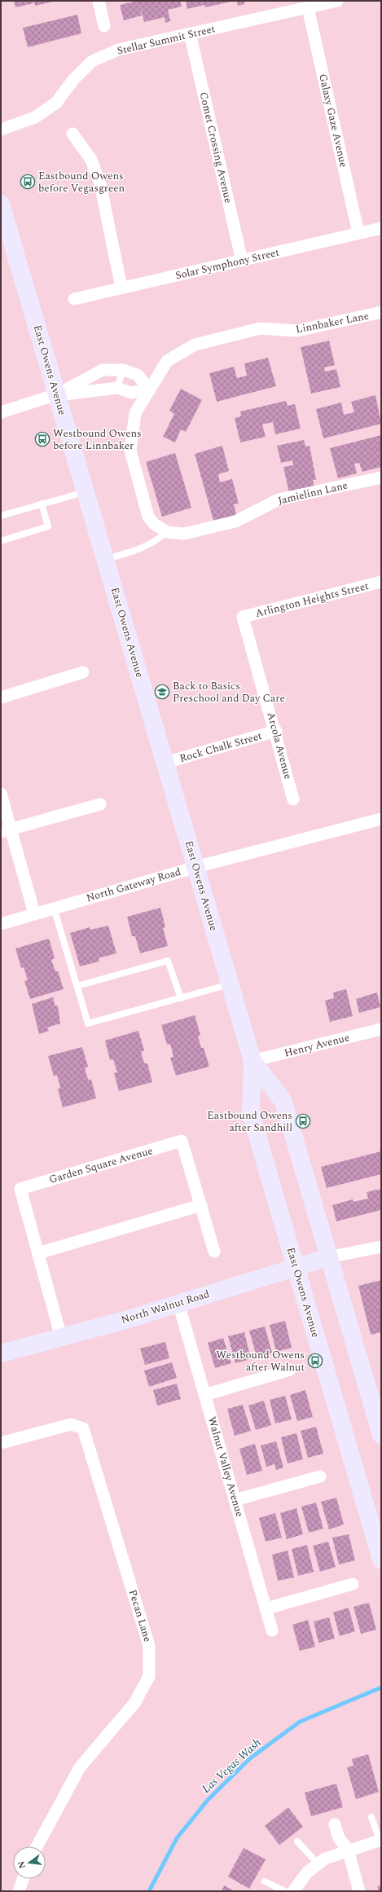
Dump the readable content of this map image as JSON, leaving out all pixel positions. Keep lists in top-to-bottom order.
{
  "streets": {
    "main road": ["East Owens Avenue", "North Walnut Road"],
    "street": [
      "Stellar Summit Street",
      "Galaxy Gaze Avenue",
      "Comet Crossing Avenue",
      "Solar Symphony Street",
      "Linnbaker Lane",
      "Jamielinn Lane",
      "Arlington Heights Street",
      "Arcola Avenue",
      "Rock Chalk Street",
      "North Gateway Road",
      "Henry Avenue",
      "Garden Square Avenue",
      "Walnut Valley Avenue",
      "Pecan Lane"
    ]
  },
  "crossings": [
    ["Stellar Summit Street", "Galaxy Gaze Avenue"],
    ["Stellar Summit Street", "Comet Crossing Avenue"],
    ["Galaxy Gaze Avenue", "Solar Symphony Street"],
    ["Comet Crossing Avenue", "Solar Symphony Street"],
    ["Linnbaker Lane", "Jamielinn Lane"],
    ["East Owens Avenue", "Rock Chalk Street"],
    ["East Owens Avenue", "North Gateway Road"],
    ["East Owens Avenue", "Henry Avenue"],
    ["East Owens Avenue", "North Walnut Road"],
    ["Arlington Heights Street", "Arcola Avenue"],
    ["Arcola Avenue", "Rock Chalk Street"],
    ["Garden Square Avenue", "North Walnut Road"],
    ["North Walnut Road", "Walnut Valley Avenue"]
  ],
  "water": ["Las Vegas Wash"],
  "places": {
    "bus stop": [
      "Eastbound Owens before Vegasgreen",
      "Westbound Owens before Linnbaker",
      "Eastbound Owens after Sandhill",
      "Westbound Owens after Walnut"
    ],
    "school or university": ["Back to Basics Preschool and Day Care"]
  },
  "north": "left"
}
